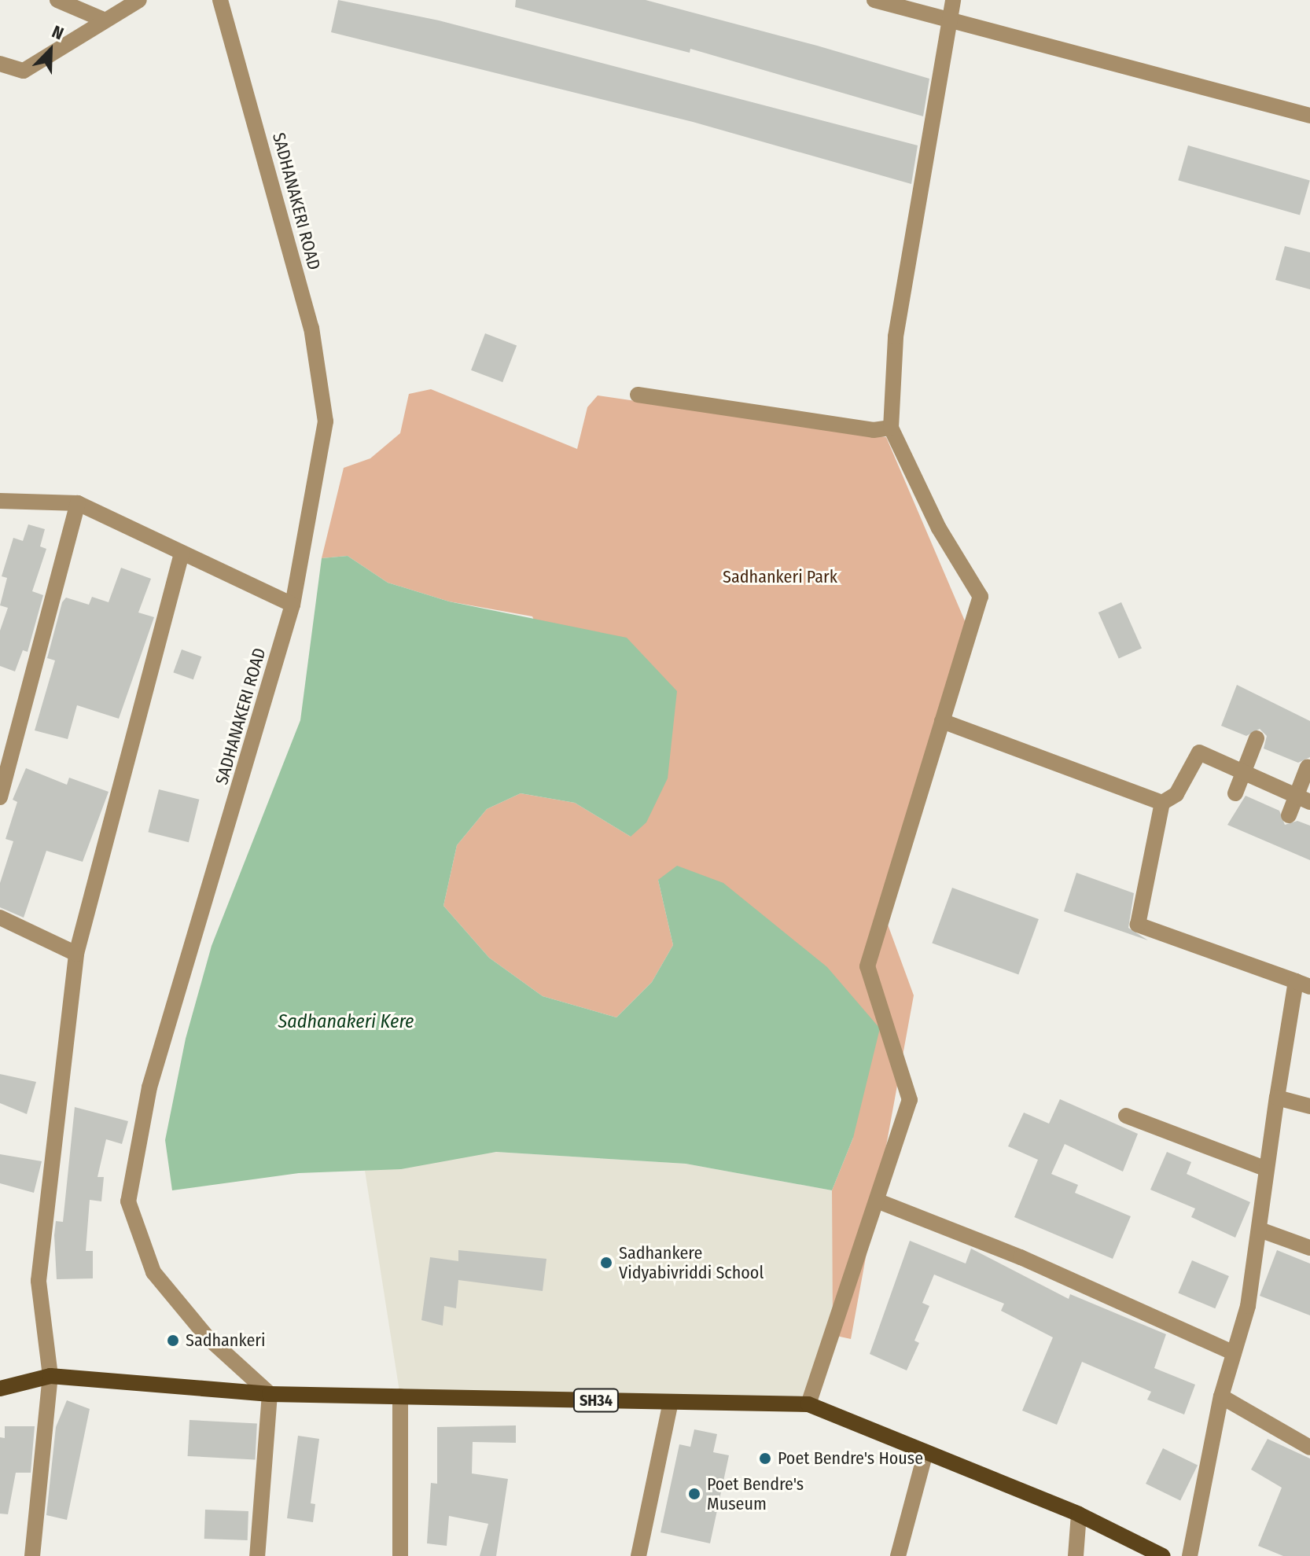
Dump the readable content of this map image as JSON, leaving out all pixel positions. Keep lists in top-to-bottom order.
{
  "streets": {
    "main road": ["SH34"],
    "street": ["SADHANAKERI ROAD"]
  },
  "crossings": [
    ["SADHANAKERI ROAD", "SH34"]
  ],
  "water": ["Sadhanakeri Kere"],
  "parks": ["Sadhankeri Park"],
  "places": [
    "Sadhankere Vidyabivriddi School",
    "Sadhankeri",
    "Poet Bendre's House",
    "Poet Bendre's Museum"
  ],
  "north": "top right"
}
